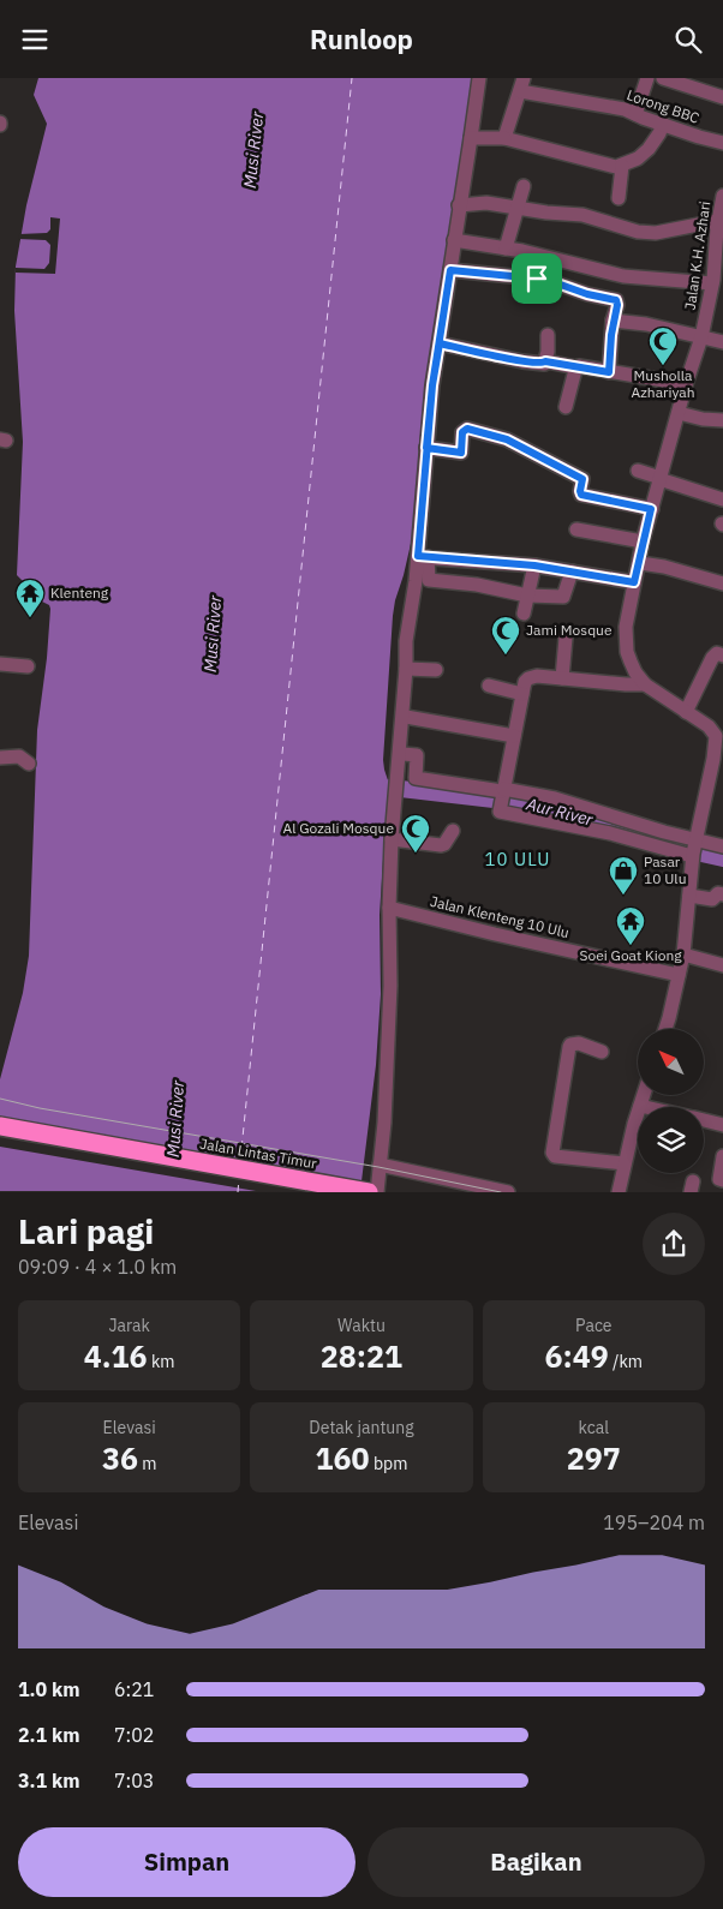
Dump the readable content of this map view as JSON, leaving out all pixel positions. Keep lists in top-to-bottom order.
{
  "streets": {
    "highway": ["Jalan Lintas Timur"],
    "street": ["Lorong BBC", "Jalan K.H. Azhari", "Jalan Klenteng 10 Ulu"]
  },
  "crossings": [
    ["Jalan K.H. Azhari", "Jalan Klenteng 10 Ulu"]
  ],
  "districts": ["10 ULU"],
  "water": ["Musi River", "Aur River"],
  "places": {
    "mosque": ["Musholla Azhariyah", "Jami Mosque", "Al Gozali Mosque"],
    "temple": ["Klenteng", "Soei Goat Kiong"],
    "shop": ["Pasar 10 Ulu"]
  },
  "north": "top left",
  "page": {
    "header": "Runloop",
    "heading": ["Lari pagi", "09:09 · 4 × 1.0 km"],
    "stats": [
      ["Jarak", "4.16 km"],
      ["Waktu", "28:21"],
      ["Pace", "6:49 /km"],
      ["Elevasi", "36 m"],
      ["Detak jantung", "160 bpm"],
      ["kcal", "297"]
    ],
    "chart": ["Elevasi", "195–204 m"],
    "list": [
      {
        "name": "1.0 km",
        "note": "6:21"
      },
      {
        "name": "2.1 km",
        "note": "7:02"
      },
      {
        "name": "3.1 km",
        "note": "7:03"
      }
    ],
    "buttons": ["Simpan", "Bagikan"]
  }
}
